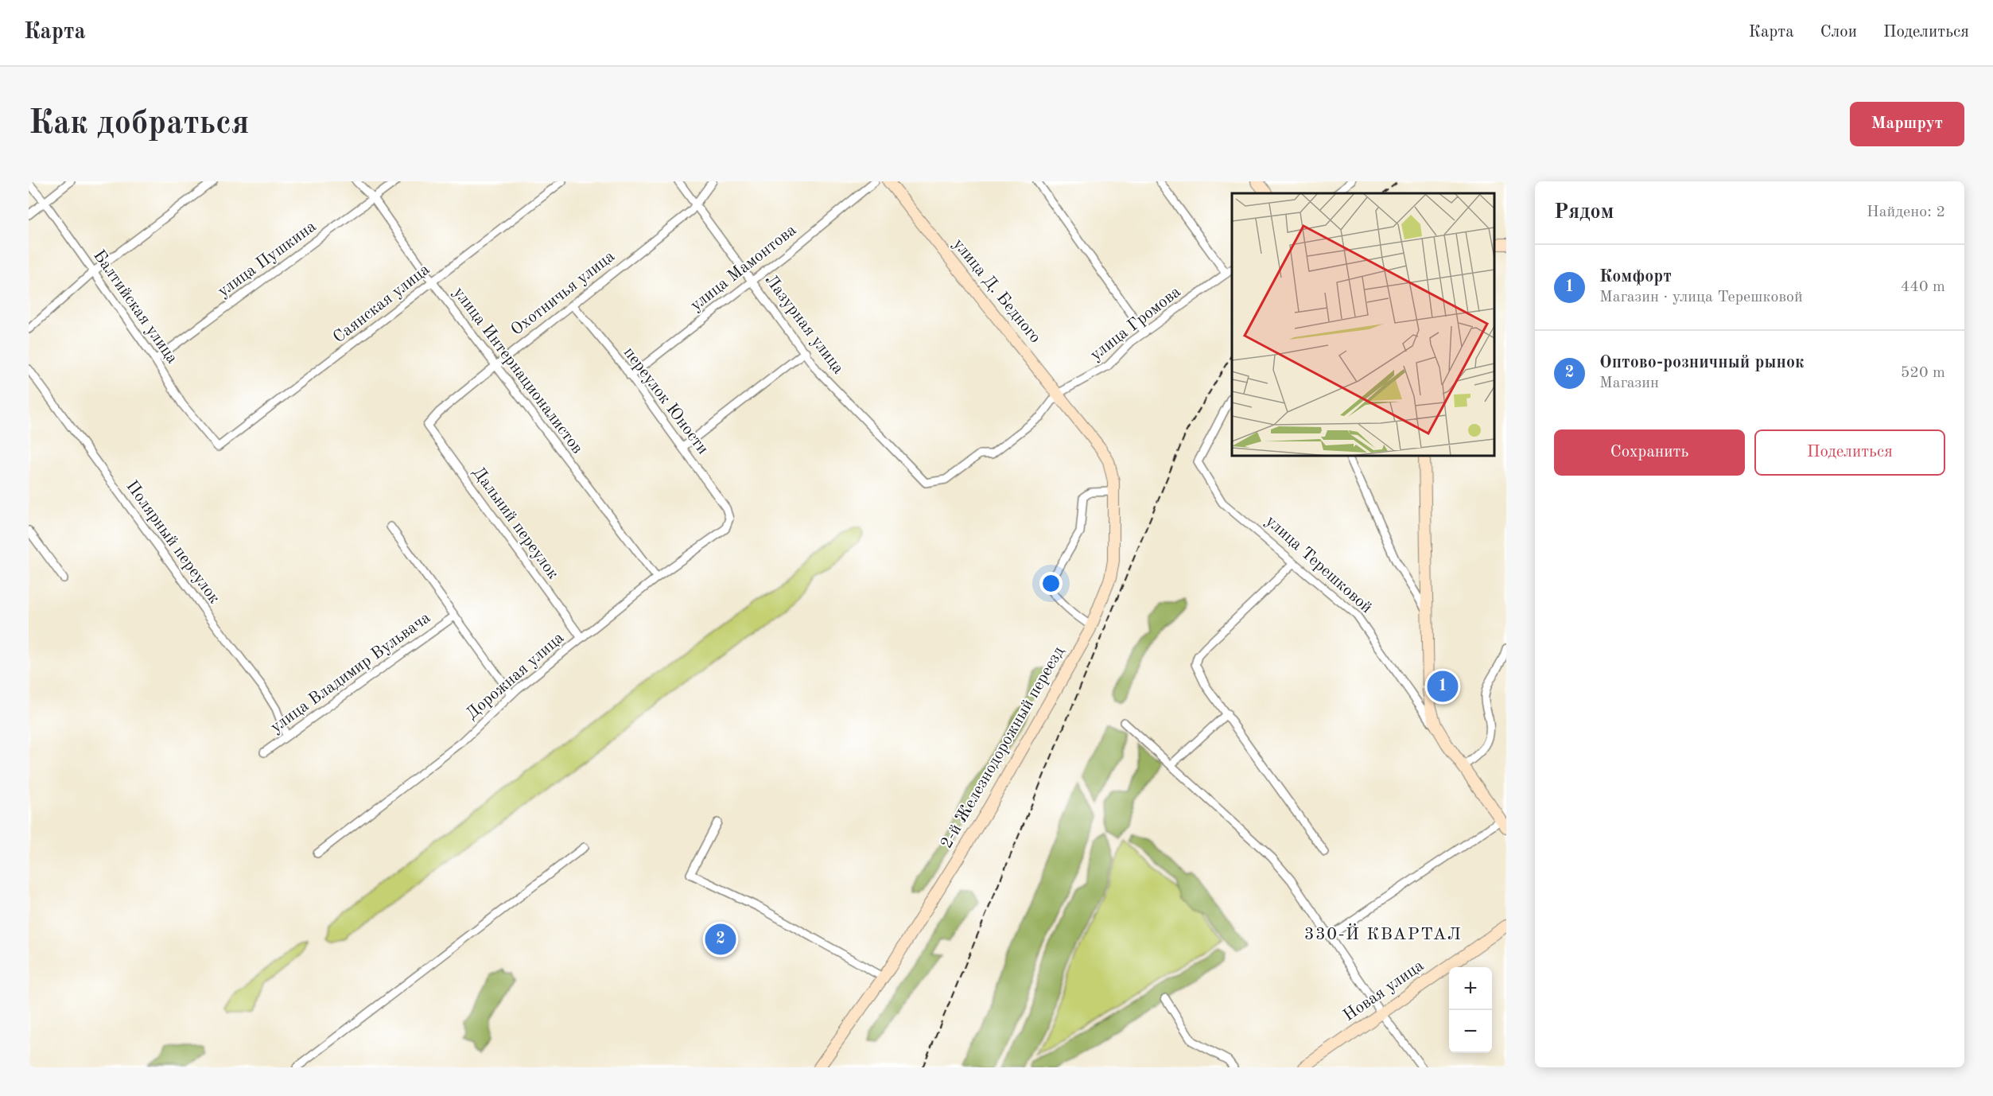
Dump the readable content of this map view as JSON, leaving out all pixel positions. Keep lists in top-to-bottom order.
{
  "streets": {
    "street": [
      "улица Пушкина",
      "улица Мамонтова",
      "улица Д. Бедного",
      "Охотничья улица",
      "Саянская улица",
      "Балтийская улица",
      "улица Громова",
      "Лазурная улица",
      "улица Интернационалистов",
      "переулок Юности",
      "Дальний переулок",
      "Полярный переулок",
      "улица Терешковой",
      "улица Владимир Вульвача",
      "Дорожная улица",
      "2-й Железнодорожный переезд",
      "Новая улица"
    ]
  },
  "crossings": [
    ["улица Пушкина", "Балтийская улица"],
    ["улица Пушкина", "улица Интернационалистов"],
    ["улица Мамонтова", "Лазурная улица"],
    ["улица Мамонтова", "переулок Юности"],
    ["улица Д. Бедного", "улица Громова"],
    ["улица Д. Бедного", "2-й Железнодорожный переезд"],
    ["Охотничья улица", "Лазурная улица"],
    ["Охотничья улица", "улица Интернационалистов"],
    ["Охотничья улица", "переулок Юности"],
    ["Охотничья улица", "Дальний переулок"],
    ["Саянская улица", "Балтийская улица"],
    ["Саянская улица", "улица Интернационалистов"],
    ["улица Громова", "Лазурная улица"],
    ["улица Интернационалистов", "Дорожная улица"],
    ["переулок Юности", "Дорожная улица"],
    ["Дальний переулок", "Дорожная улица"],
    ["Полярный переулок", "улица Владимир Вульвача"]
  ],
  "districts": ["330-Й КВАРТАЛ"],
  "page": {
    "header": "Карта",
    "nav": ["Карта", "Слои", "Поделиться"],
    "buttons": [
      "Маршрут",
      ["Сохранить", "Поделиться"]
    ],
    "title": "Как добраться",
    "heading": ["Рядом", "Найдено: 2"],
    "list": [
      {
        "mark": "1",
        "name": "Комфорт",
        "note": "Магазин · улица Терешковой",
        "value": "440 m"
      },
      {
        "mark": "2",
        "name": "Оптово-розничный рынок",
        "note": "Магазин",
        "value": "520 m"
      }
    ],
    "pins": ["1", "2"],
    "map_buttons": ["+", "−"]
  }
}
